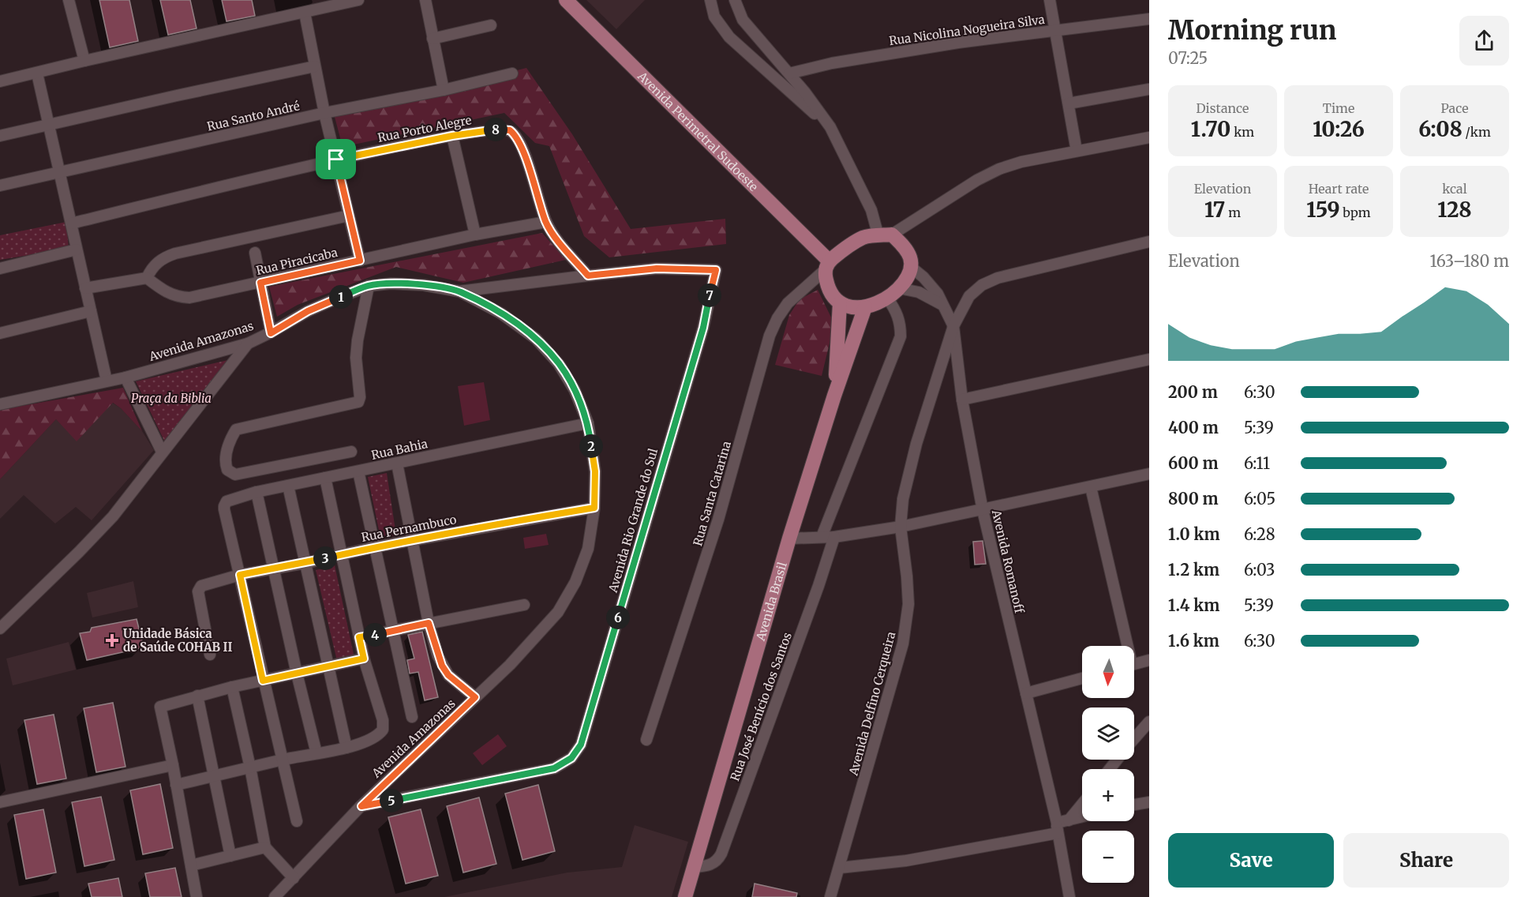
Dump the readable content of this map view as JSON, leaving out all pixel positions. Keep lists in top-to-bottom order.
{
  "streets": {
    "main road": ["Avenida Perimetral Sudoeste", "Avenida Brasil"],
    "street": [
      "Rua Nicolina Nogueira Silva",
      "Rua Santo André",
      "Rua Porto Alegre",
      "Rua Piracicaba",
      "Avenida Amazonas",
      "Rua Bahia",
      "Rua Santa Catarina",
      "Avenida Rio Grande do Sul",
      "Rua Pernambuco",
      "Avenida Romanoff",
      "Avenida Delfino Cerqueira",
      "Rua José Benício dos Santos"
    ]
  },
  "crossings": [
    ["Rua Porto Alegre", "Rua Piracicaba"],
    ["Rua Porto Alegre", "Avenida Amazonas"],
    ["Avenida Perimetral Sudoeste", "Rua Santa Catarina"],
    ["Avenida Perimetral Sudoeste", "Avenida Romanoff"],
    ["Avenida Perimetral Sudoeste", "Avenida Brasil"],
    ["Avenida Amazonas", "Rua Bahia"],
    ["Avenida Amazonas", "Avenida Rio Grande do Sul"],
    ["Avenida Amazonas", "Rua Pernambuco"],
    ["Rua Bahia", "Rua Pernambuco"],
    ["Rua Santa Catarina", "Avenida Romanoff"],
    ["Rua Santa Catarina", "Avenida Brasil"],
    ["Avenida Romanoff", "Avenida Brasil"],
    ["Avenida Romanoff", "Avenida Delfino Cerqueira"],
    ["Avenida Brasil", "Rua José Benício dos Santos"]
  ],
  "parks": ["Praça da Biblia"],
  "places": {
    "health": ["Unidade Básica de Saúde COHAB II"]
  },
  "north": "bottom",
  "page": {
    "heading": ["Morning run", "07:25"],
    "stats": [
      ["Distance", "1.70 km"],
      ["Time", "10:26"],
      ["Pace", "6:08 /km"],
      ["Elevation", "17 m"],
      ["Heart rate", "159 bpm"],
      ["kcal", "128"]
    ],
    "pins": [
      "8",
      "7",
      "1",
      "2",
      "3",
      "6",
      "4",
      "5"
    ],
    "chart": ["Elevation", "163–180 m"],
    "list": [
      {
        "name": "200 m",
        "note": "6:30"
      },
      {
        "name": "400 m",
        "note": "5:39"
      },
      {
        "name": "600 m",
        "note": "6:11"
      },
      {
        "name": "800 m",
        "note": "6:05"
      },
      {
        "name": "1.0 km",
        "note": "6:28"
      },
      {
        "name": "1.2 km",
        "note": "6:03"
      },
      {
        "name": "1.4 km",
        "note": "5:39"
      },
      {
        "name": "1.6 km",
        "note": "6:30"
      }
    ],
    "map_buttons": ["+", "−"],
    "buttons": ["Save", "Share"]
  }
}
